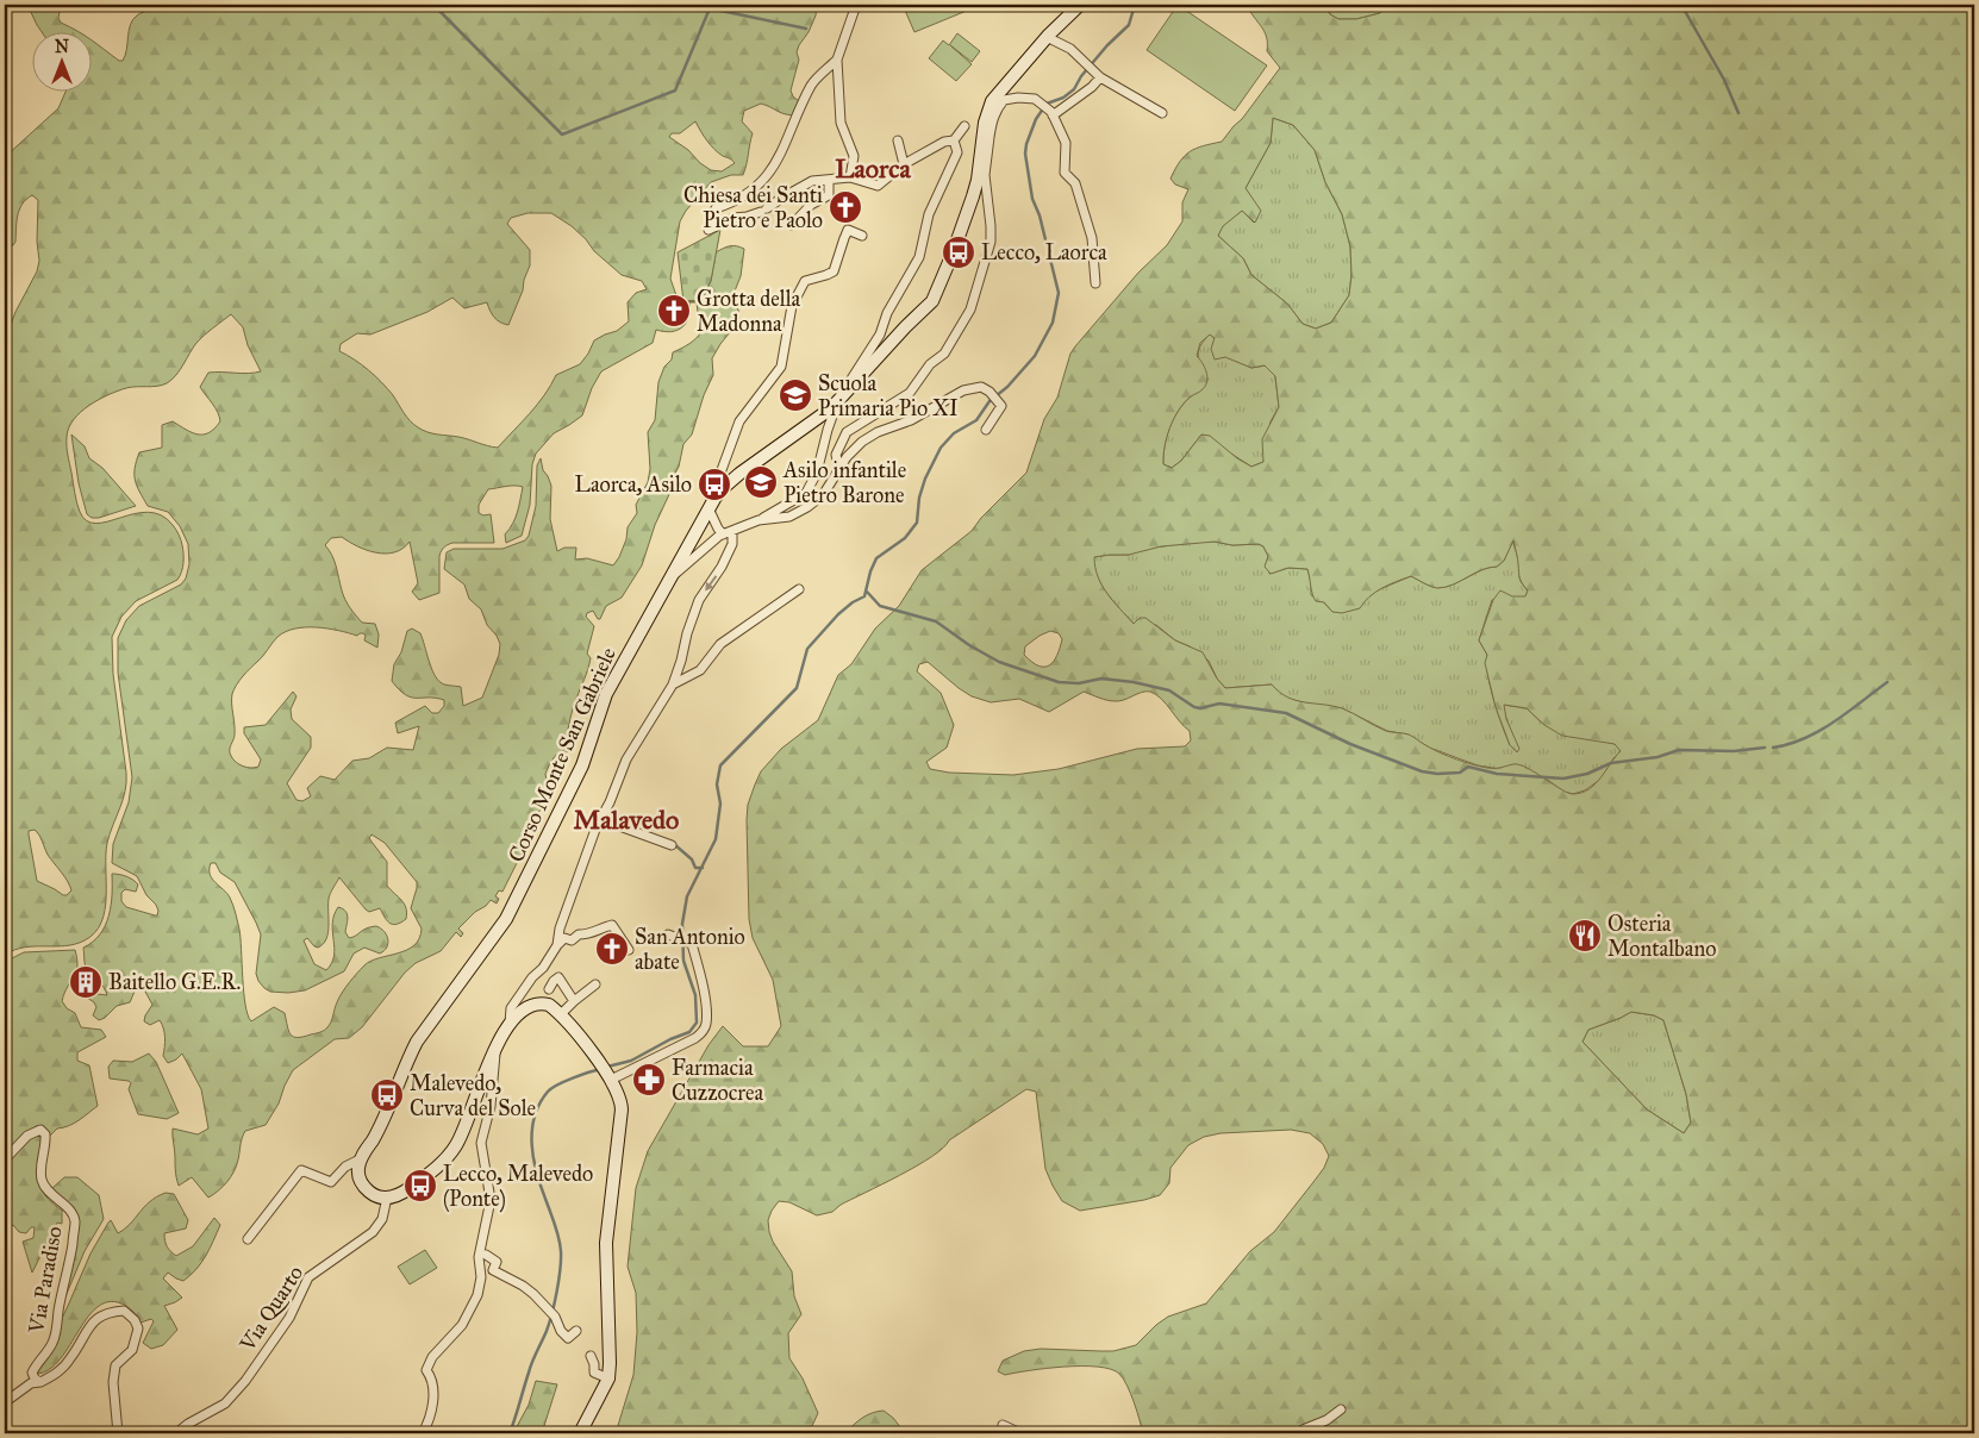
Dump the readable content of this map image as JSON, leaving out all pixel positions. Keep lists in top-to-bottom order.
{
  "streets": {
    "main road": ["Corso Monte San Gabriele"],
    "street": ["Via Paradiso", "Via Quarto"]
  },
  "districts": ["Laorca", "Malavedo"],
  "places": {
    "church": ["Chiesa dei Santi Pietro e Paolo", "Grotta della Madonna", "San Antonio abate"],
    "bus stop": [
      "Lecco, Laorca",
      "Laorca, Asilo",
      "Malevedo, Curva del Sole",
      "Lecco, Malevedo (Ponte)"
    ],
    "school or university": ["Scuola Primaria Pio XI", "Asilo infantile Pietro Barone"],
    "restaurant": ["Osteria Montalbano"],
    "building": ["Baitello G.E.R."],
    "pharmacy": ["Farmacia Cuzzocrea"]
  },
  "north": "top"
}
